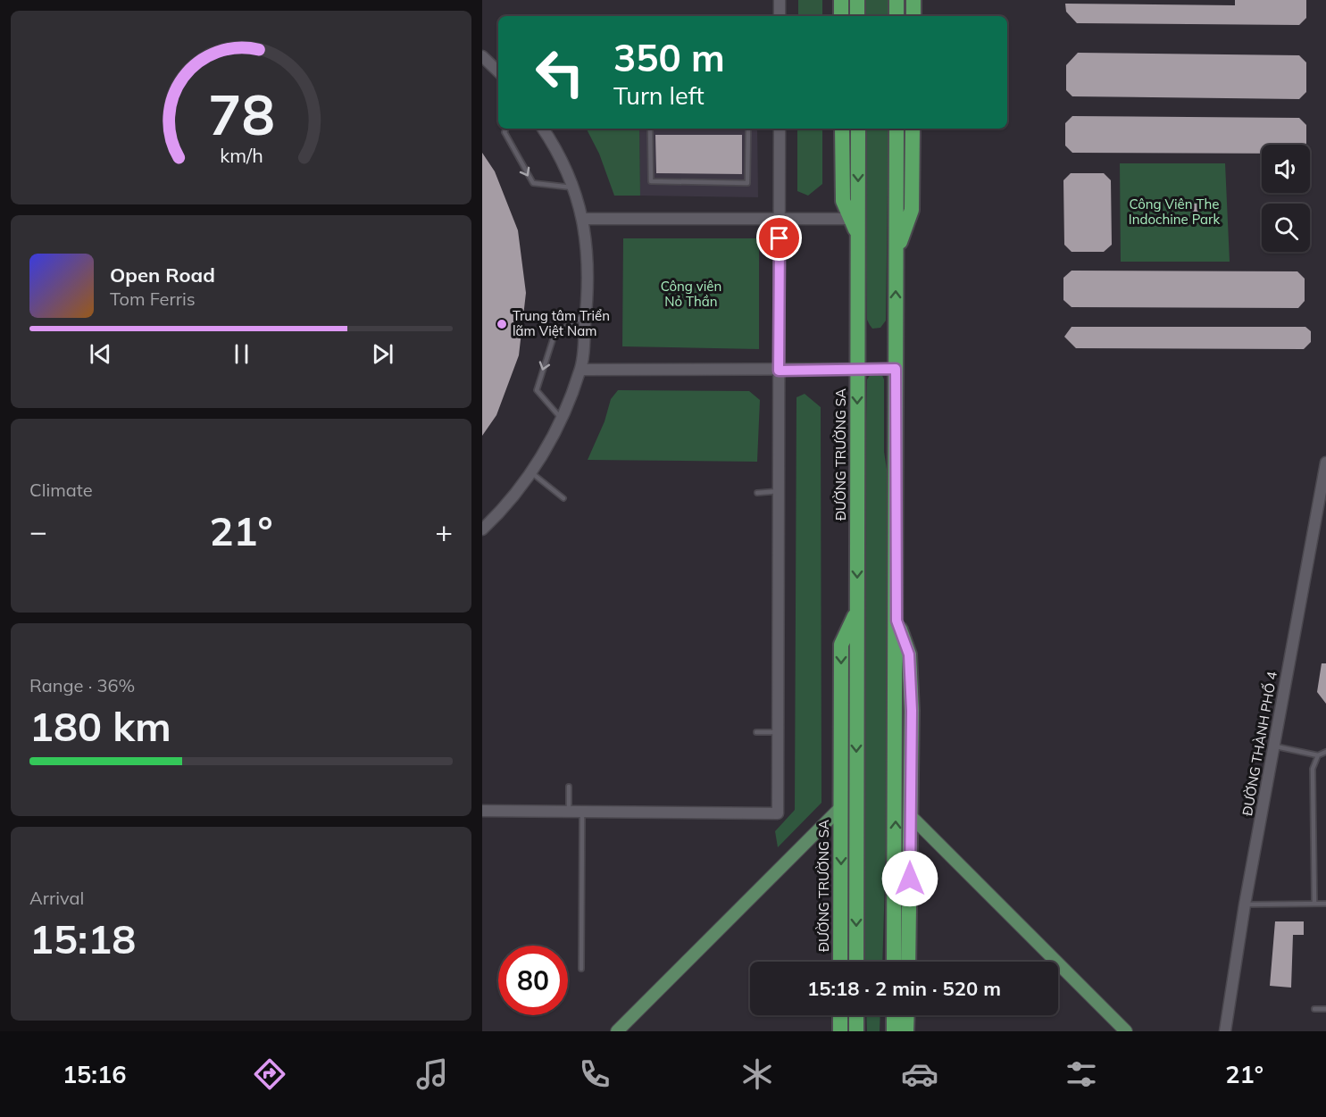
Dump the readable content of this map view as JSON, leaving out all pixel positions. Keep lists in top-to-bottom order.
{
  "streets": {
    "highway": ["ĐƯỜNG TRƯỜNG SA"],
    "street": ["ĐƯỜNG THÀNH PHỐ 4"]
  },
  "parks": ["Công Viên The Indochine Park", "Công viên Nỏ Thần"],
  "places": ["Trung tâm Triển lãm Việt Nam"],
  "page": {
    "turn": ["350 m", "Turn left"],
    "song": ["Open Road", "Tom Ferris"],
    "tile": [
      "Climate",
      ["Range · 36%", "180 km"],
      ["Arrival", "15:18"]
    ],
    "heat": ["−", "21°", "+"],
    "limit": "80",
    "trip": "15:18 · 2 min · 520 m",
    "tabs": ["15:16", "21°"],
    "gauge": ["78", "km/h"]
  }
}
